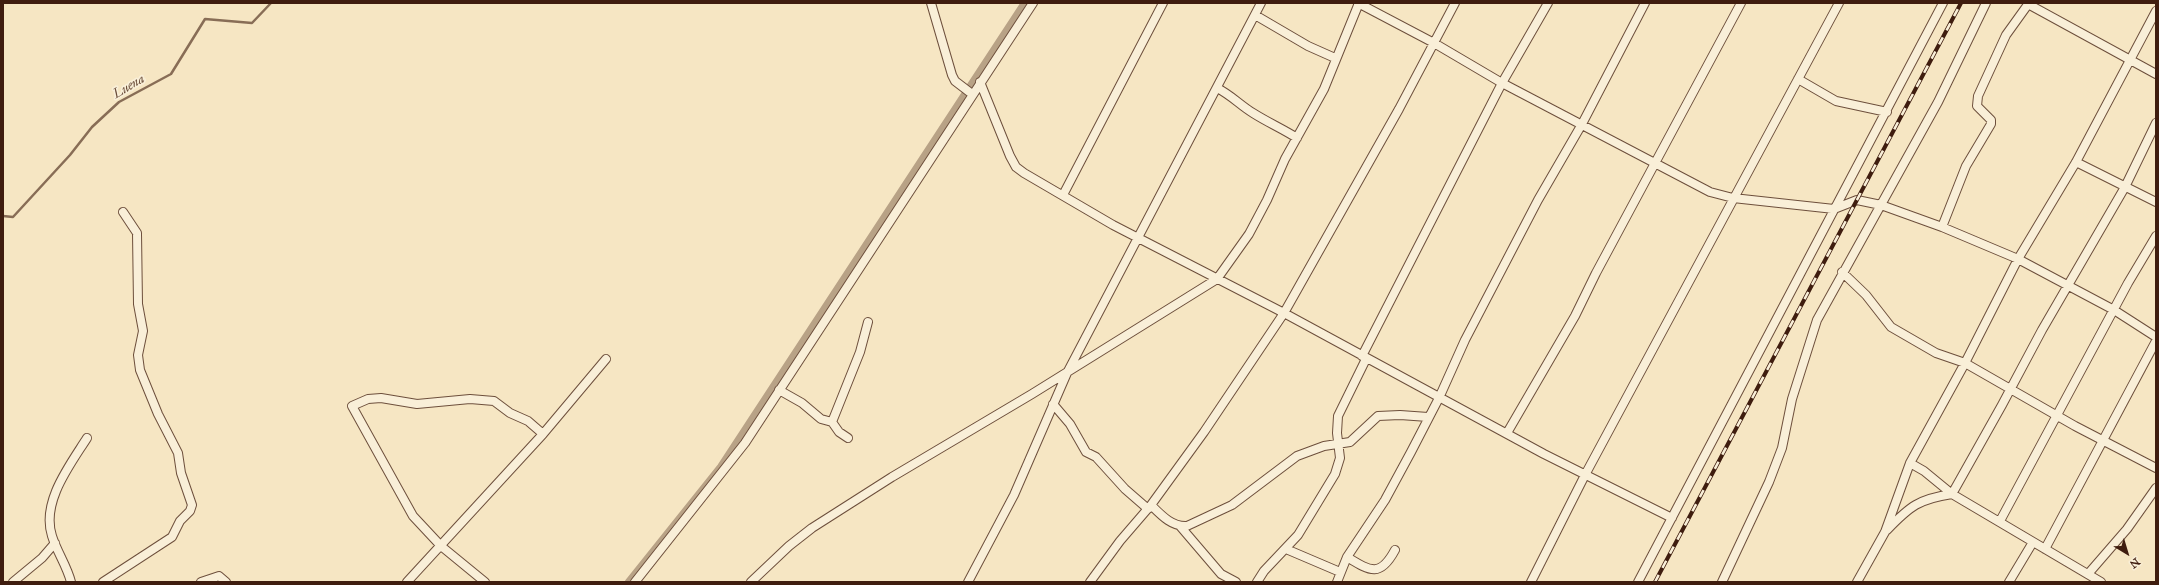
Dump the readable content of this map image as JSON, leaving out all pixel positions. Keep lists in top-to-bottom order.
{
  "water": ["Luena"],
  "north": "bottom right"
}
